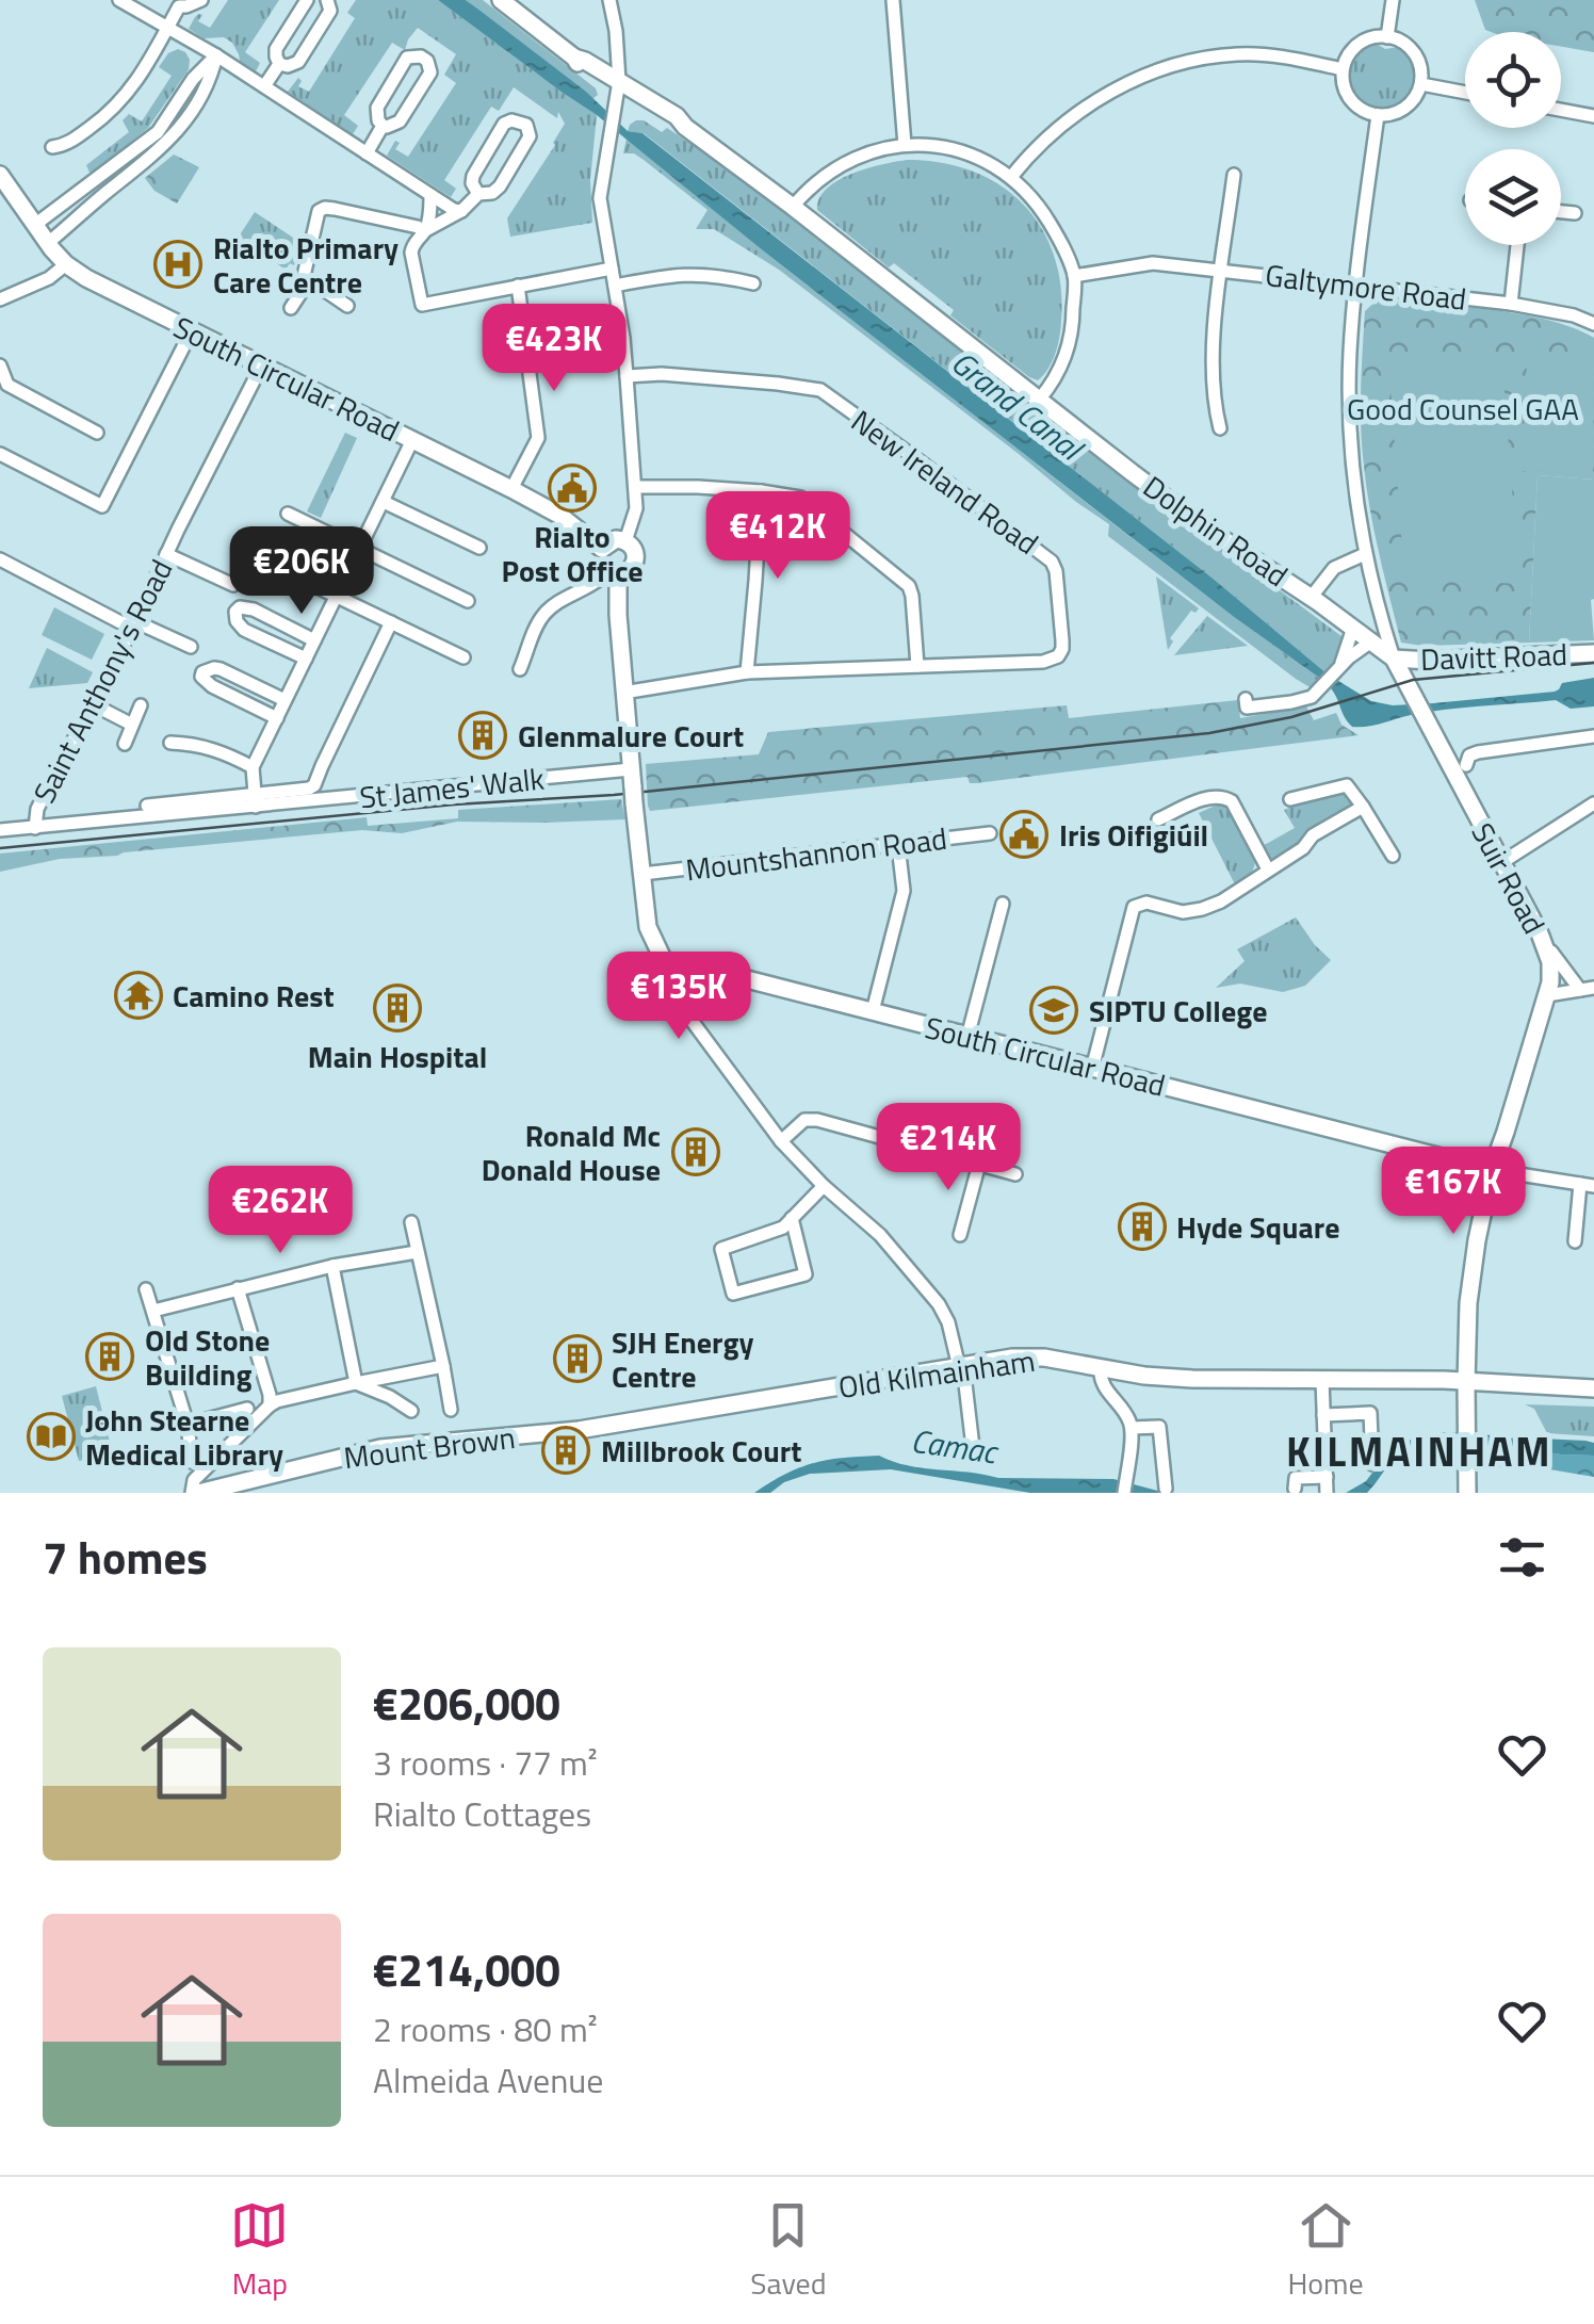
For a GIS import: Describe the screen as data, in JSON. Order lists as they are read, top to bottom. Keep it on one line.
{"streets":{"main road":["South Circular Road","Dolphin Road","Davitt Road","Suir Road","Old Kilmainham","Mount Brown"],"street":["Galtymore Road","New Ireland Road","Saint Anthony's Road","St James' Walk","Mountshannon Road"]},"crossings":[["South Circular Road","Saint Anthony's Road"],["South Circular Road","Suir Road"],["Dolphin Road","Davitt Road"],["Dolphin Road","Suir Road"],["Davitt Road","Suir Road"],["Old Kilmainham","Mount Brown"]],"districts":["KILMAINHAM"],"water":["Grand Canal","Camac"],"parks":["Good Counsel GAA"],"places":{"hospital":["Rialto Primary Care Centre"],"public building":["Rialto Post Office","Iris Oifigiúil"],"building":["Glenmalure Court","Main Hospital","Ronald Mc Donald House","Hyde Square","Old Stone Building","SJH Energy Centre","Millbrook Court"],"temple":["Camino Rest"],"school or university":["SIPTU College"],"library":["John Stearne Medical Library"]},"page":{"price":["€423K","€412K","€206K","€135K","€214K","€167K","€262K"],"heading":"7 homes","list":[{"name":"€206,000","note":"3 rooms · 77 m² · Rialto Cottages"},{"name":"€214,000","note":"2 rooms · 80 m² · Almeida Avenue"}],"tabs":["Map","Saved","Home"]}}
